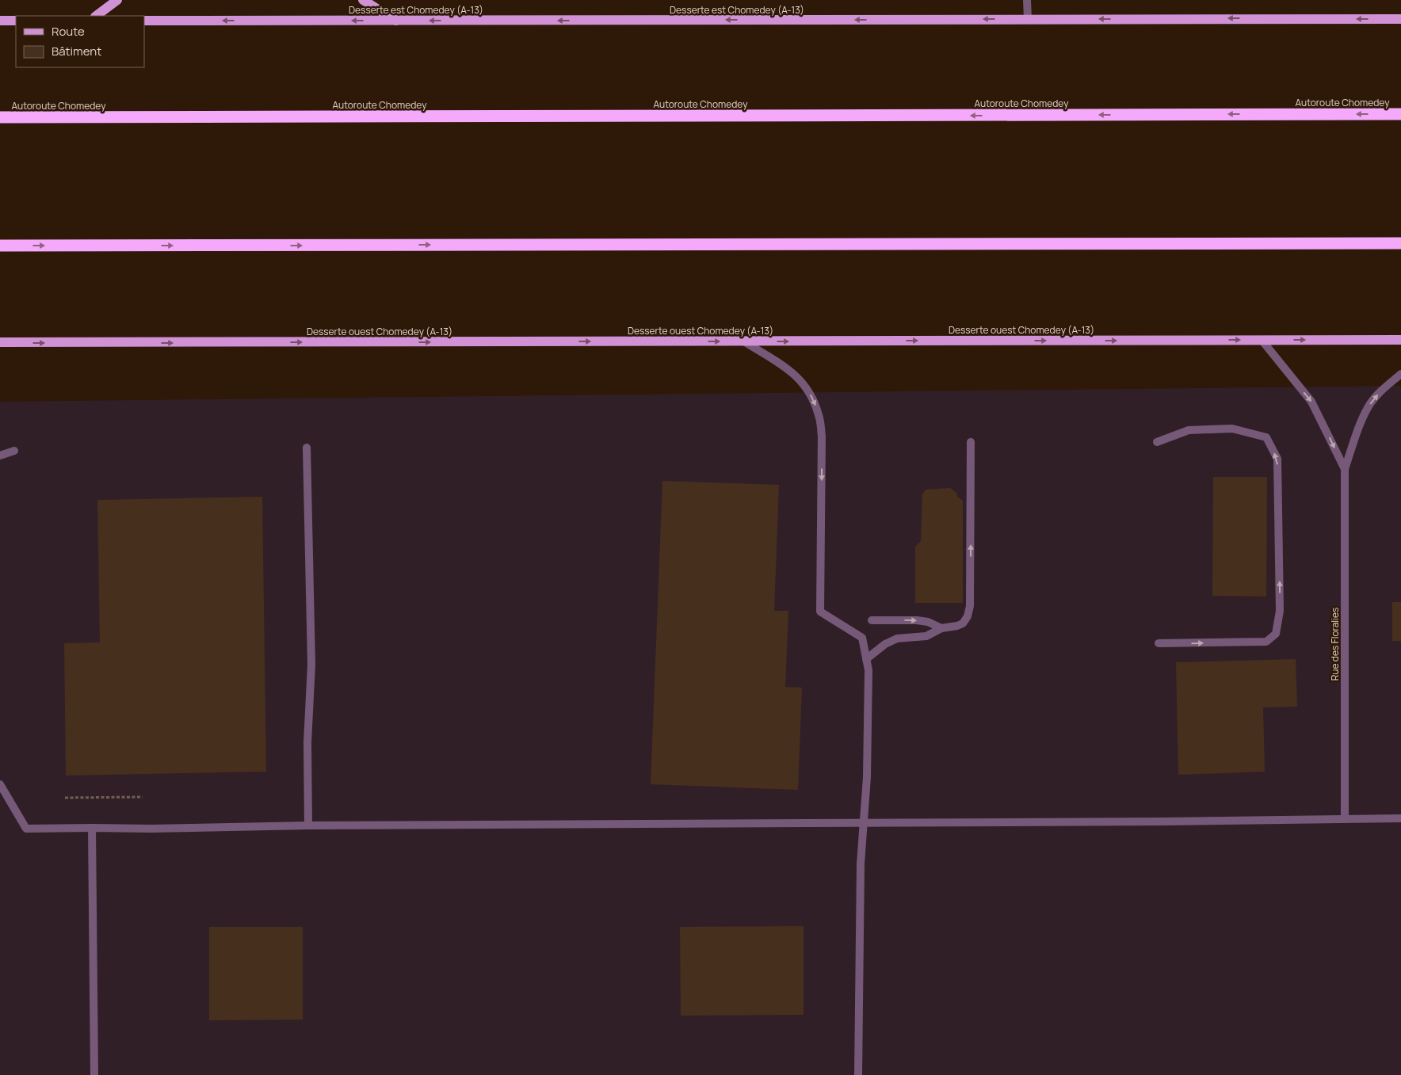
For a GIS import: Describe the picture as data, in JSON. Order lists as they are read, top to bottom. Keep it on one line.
{"streets":{"highway":["Autoroute Chomedey"],"main road":["Desserte est Chomedey (A-13)","Desserte ouest Chomedey (A-13)"],"street":["Rue des Floralies"]},"one_way":["Desserte est Chomedey (A-13)","Autoroute Chomedey","Desserte ouest Chomedey (A-13)"],"legend":["Route","Bâtiment"]}
